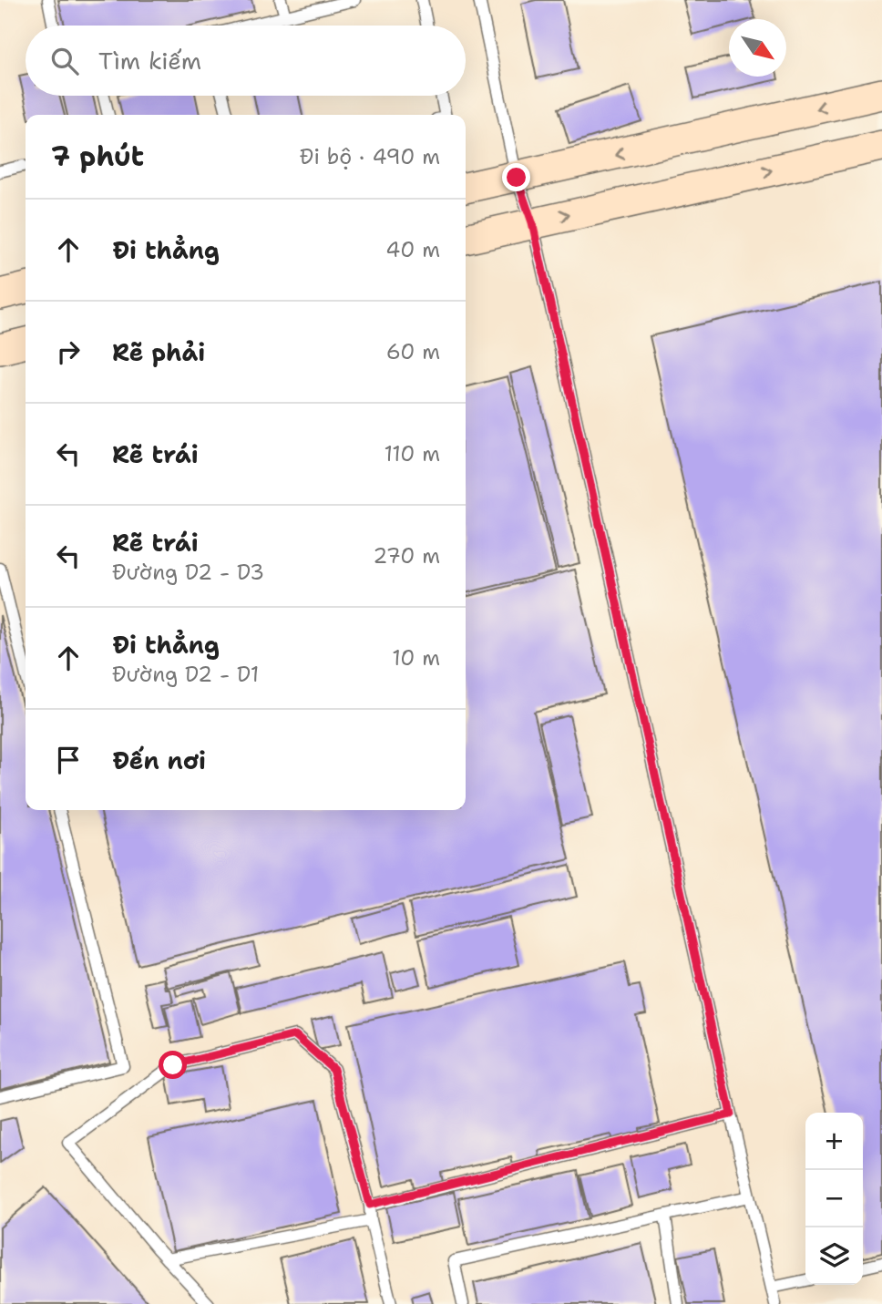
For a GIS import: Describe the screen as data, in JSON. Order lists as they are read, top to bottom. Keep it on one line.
{"north":"bottom right","page":{"search":"Tìm kiếm","heading":["7 phút","Đi bộ · 490 m"],"list":[["Đi thẳng","40 m"],["Rẽ phải","60 m"],["Rẽ trái","110 m"],["Rẽ trái","Đường D2 - D3","270 m"],["Đi thẳng","Đường D2 - D1","10 m"],"Đến nơi"],"map_buttons":["+","−"]}}
